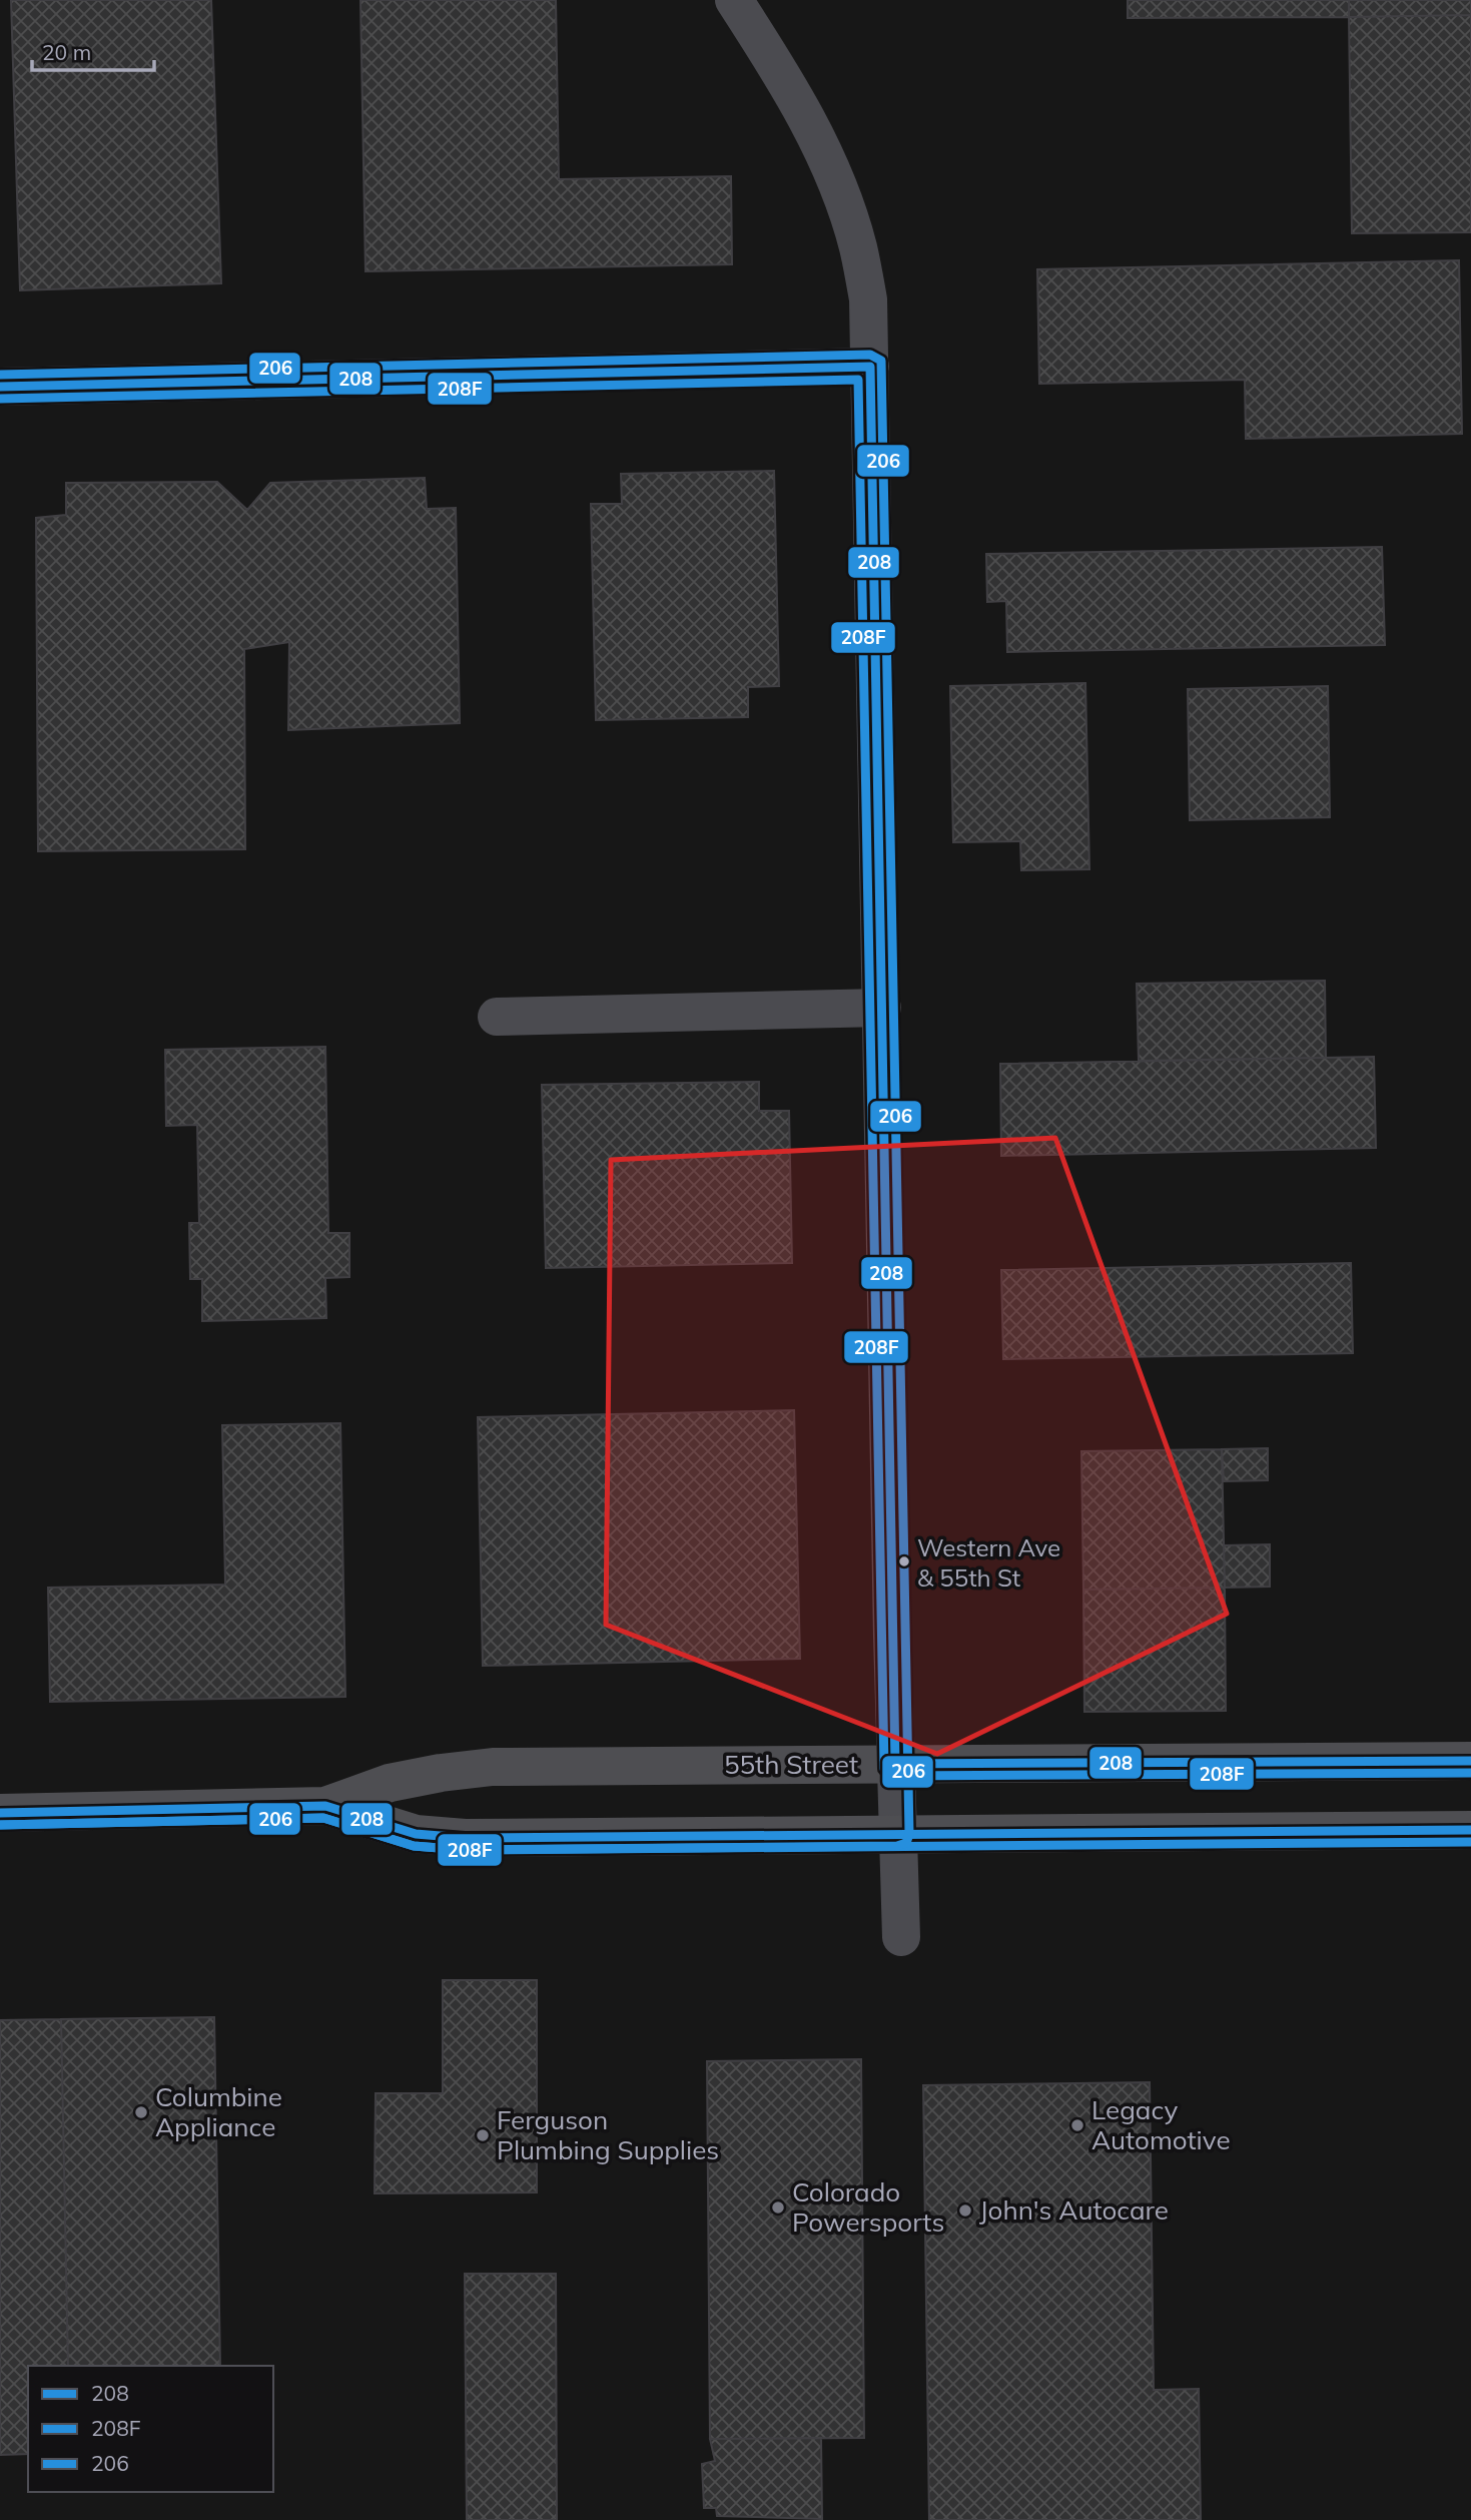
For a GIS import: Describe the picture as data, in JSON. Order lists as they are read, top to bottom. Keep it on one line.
{"streets":{"main road":["55th Street"]},"places":["Western Ave & 55th St","Columbine Appliance","Legacy Automotive","Ferguson Plumbing Supplies","Colorado Powersports","John's Autocare"],"lines":["transit line 206","transit line 208","transit line 208F"],"legend":["208","208F","206"],"scale_bar":"20 m"}
